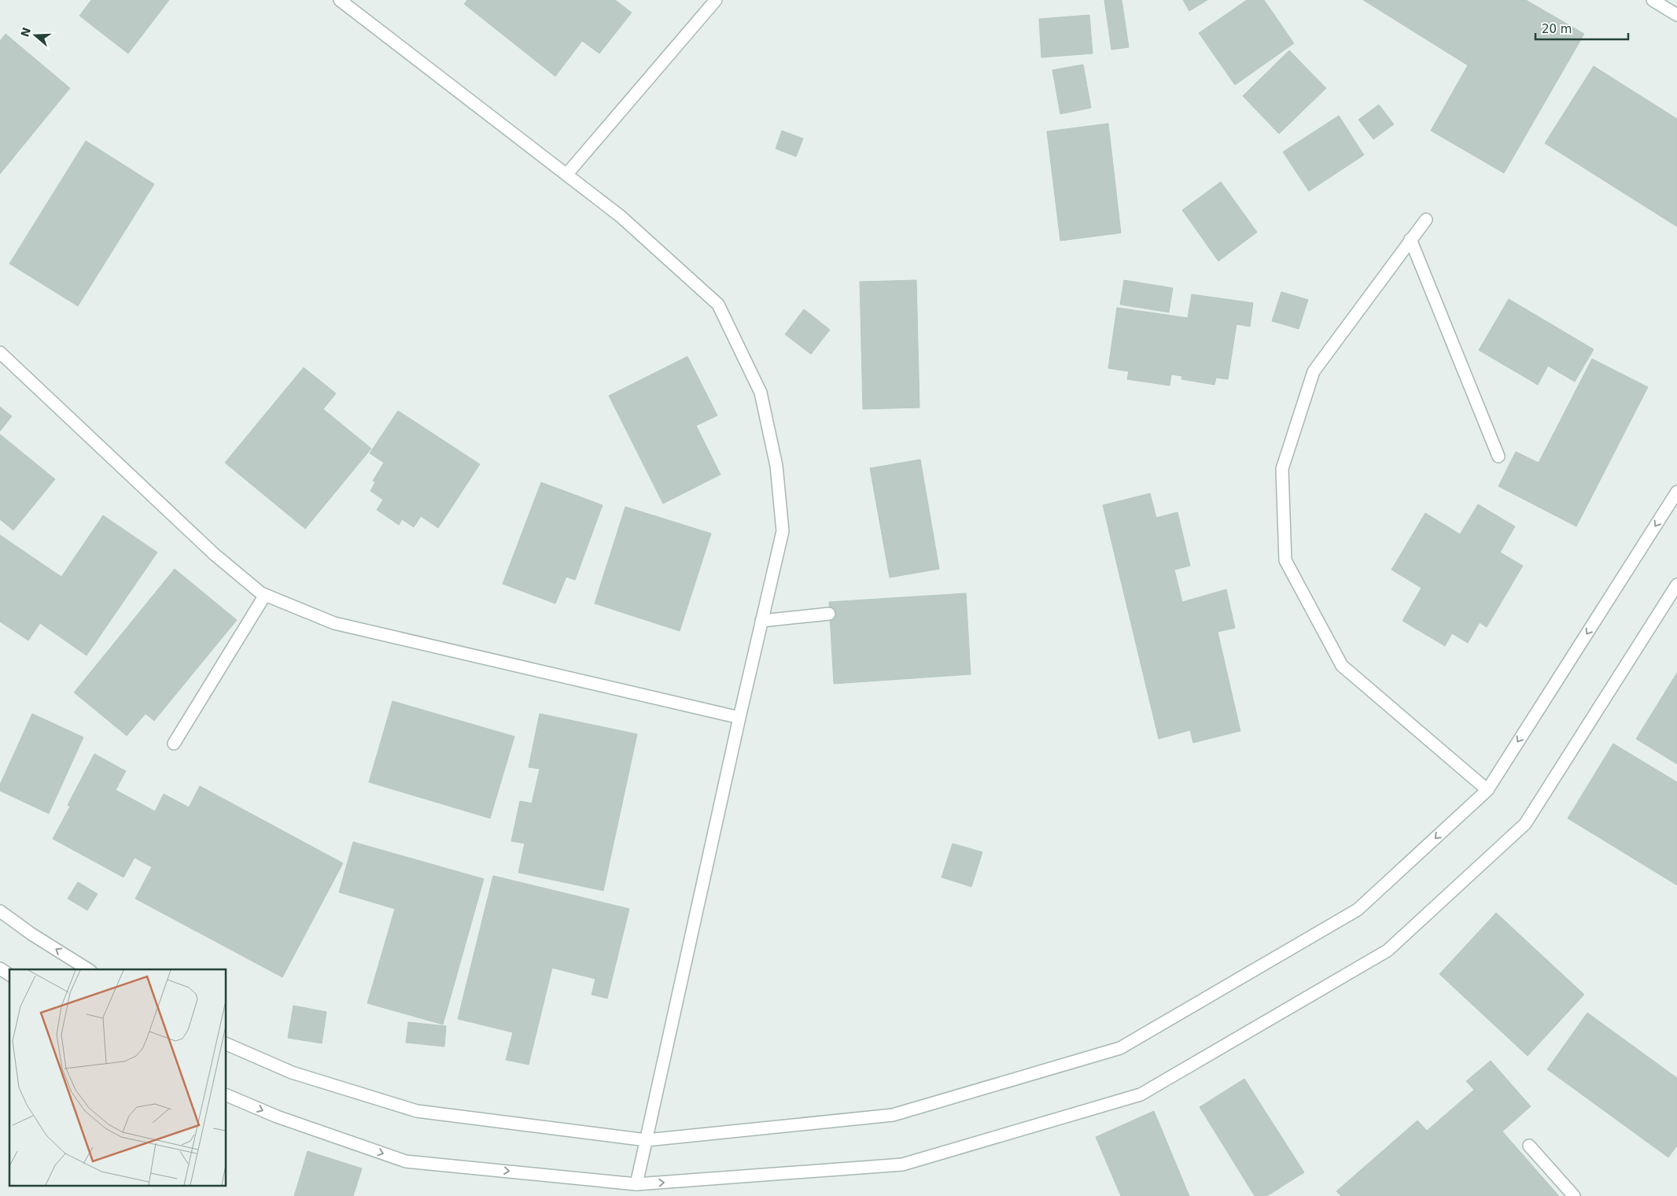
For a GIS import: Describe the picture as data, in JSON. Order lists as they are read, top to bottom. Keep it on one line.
{"scale_bar":"20 m","north":"left"}
